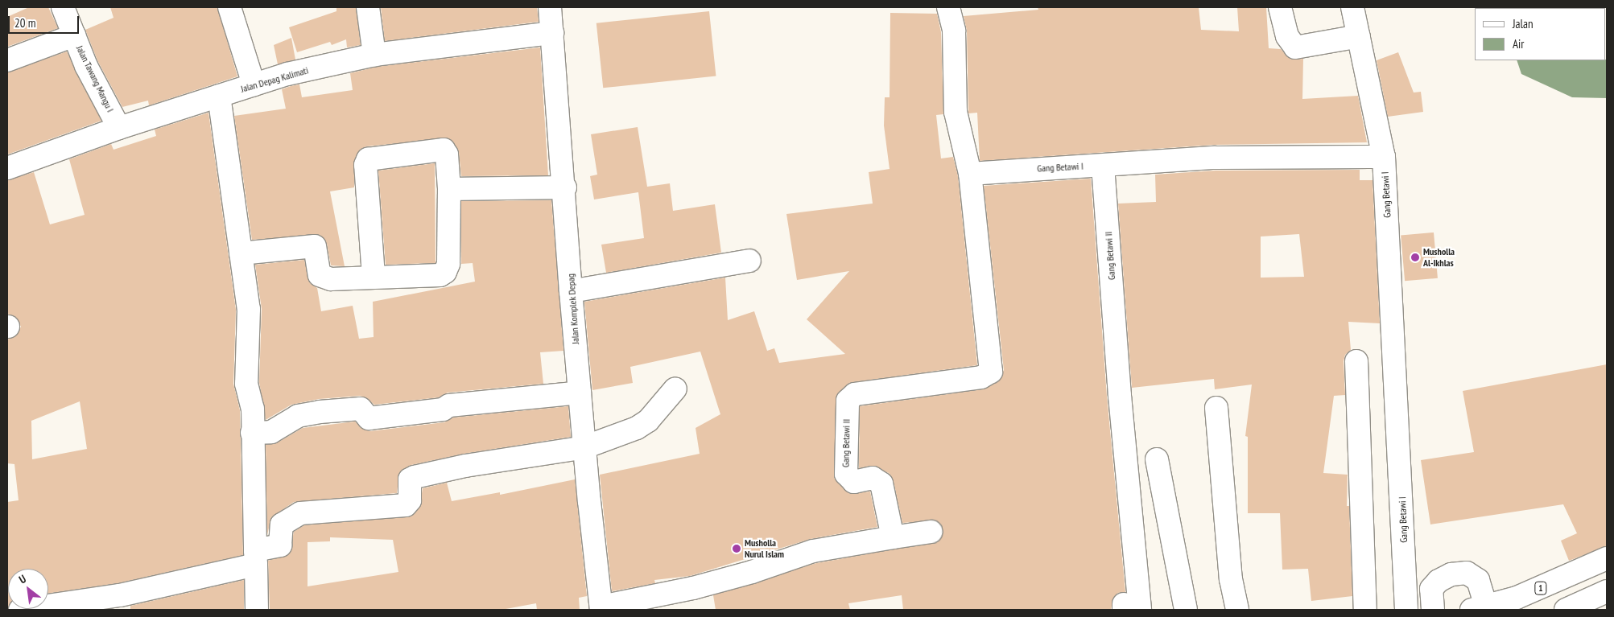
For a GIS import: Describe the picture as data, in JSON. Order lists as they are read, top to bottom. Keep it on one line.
{"streets":{"main road":["Jalan Tawang Mangu I","Jalan Depag Kalimati","Gang Betawi I","Gang Betawi II","Jalan Komplek Depag","1"]},"crossings":[["Jalan Tawang Mangu I","Jalan Depag Kalimati"],["Jalan Depag Kalimati","Jalan Komplek Depag"],["Gang Betawi I","Gang Betawi II"]],"places":["Musholla Al-Ikhlas","Musholla Nurul Islam"],"legend":["Jalan","Air"],"scale_bar":"20 m","north":"top left"}
